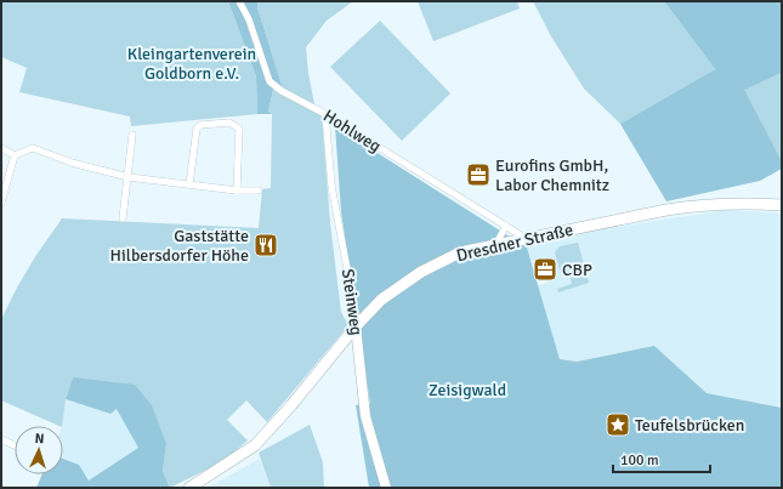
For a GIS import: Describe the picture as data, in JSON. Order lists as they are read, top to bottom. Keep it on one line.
{"streets":{"main road":["Dresdner Straße"],"street":["Hohlweg","Steinweg"]},"crossings":[["Hohlweg","Dresdner Straße"],["Hohlweg","Steinweg"],["Dresdner Straße","Steinweg"]],"parks":["Kleingartenverein Goldborn e.V.","Zeisigwald"],"places":{"office":["Eurofins GmbH, Labor Chemnitz","CBP"],"restaurant":["Gaststätte Hilbersdorfer Höhe"],"place":["Teufelsbrücken"]},"scale_bar":"100 m","north":"top"}
